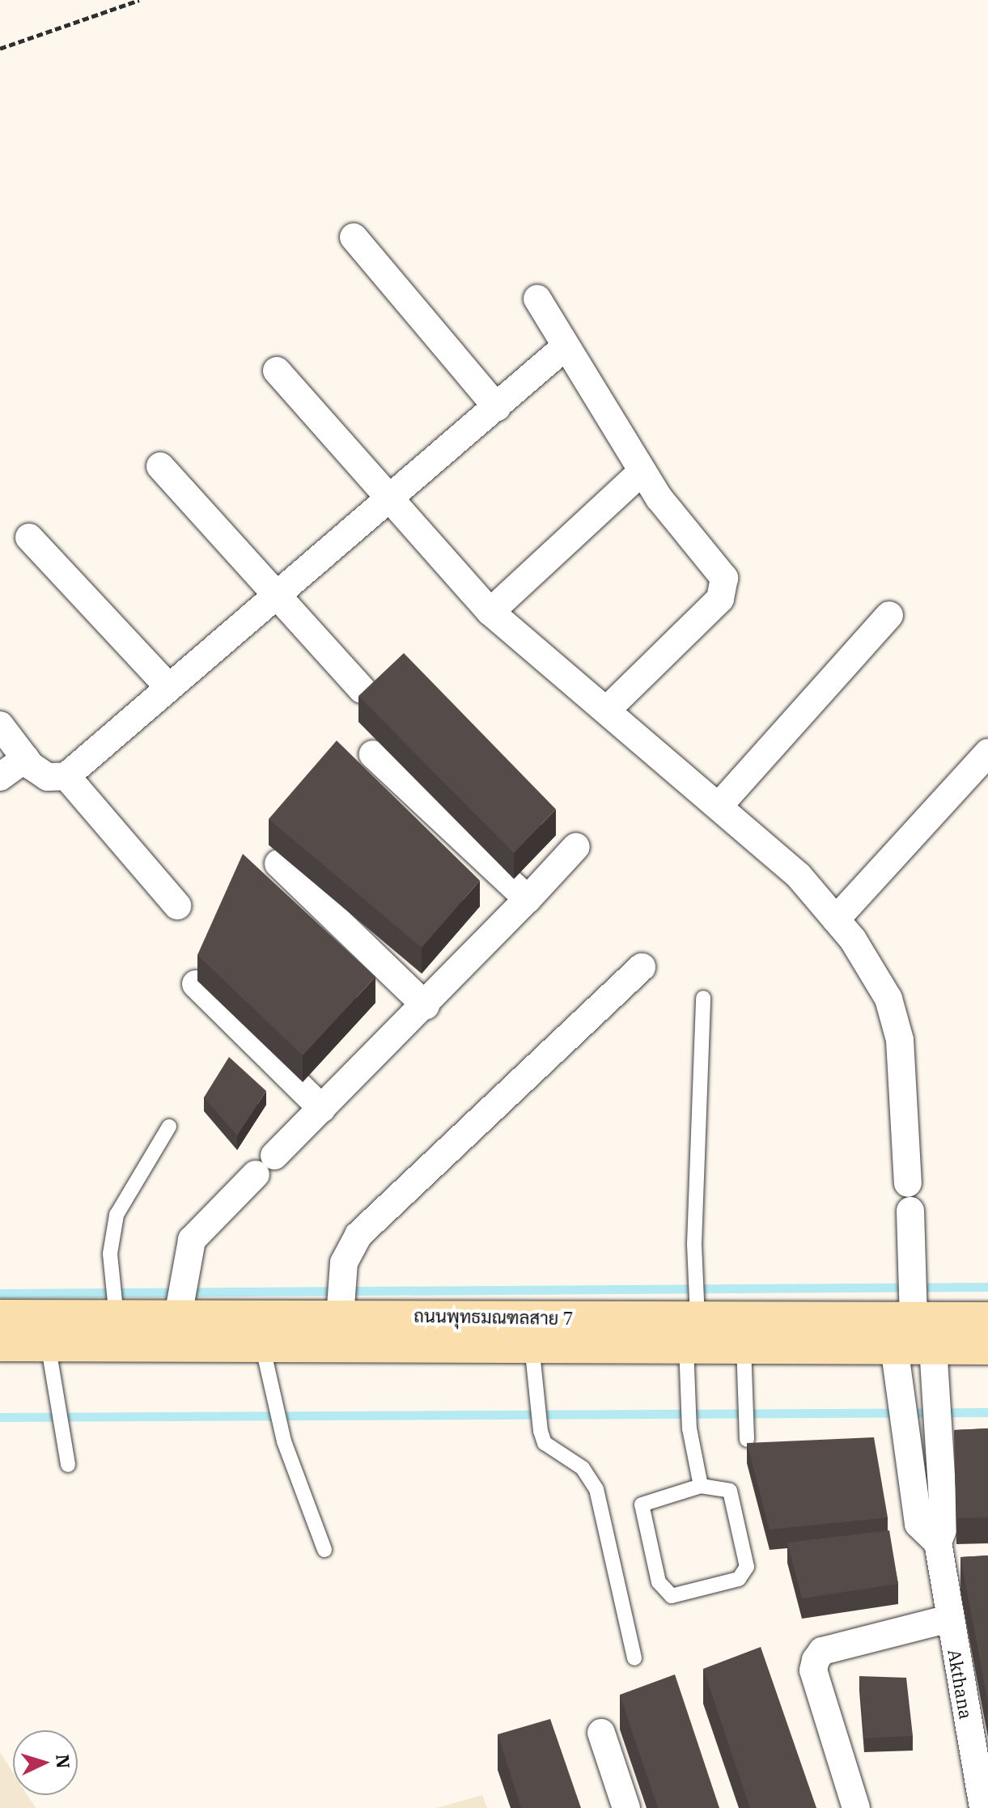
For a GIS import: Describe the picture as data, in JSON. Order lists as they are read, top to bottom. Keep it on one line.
{"streets":{"main road":["ถนนพุทธมณฑลสาย 7"],"street":["Akthana"]},"crossings":[["ถนนพุทธมณฑลสาย 7","Akthana"]],"north":"right"}
